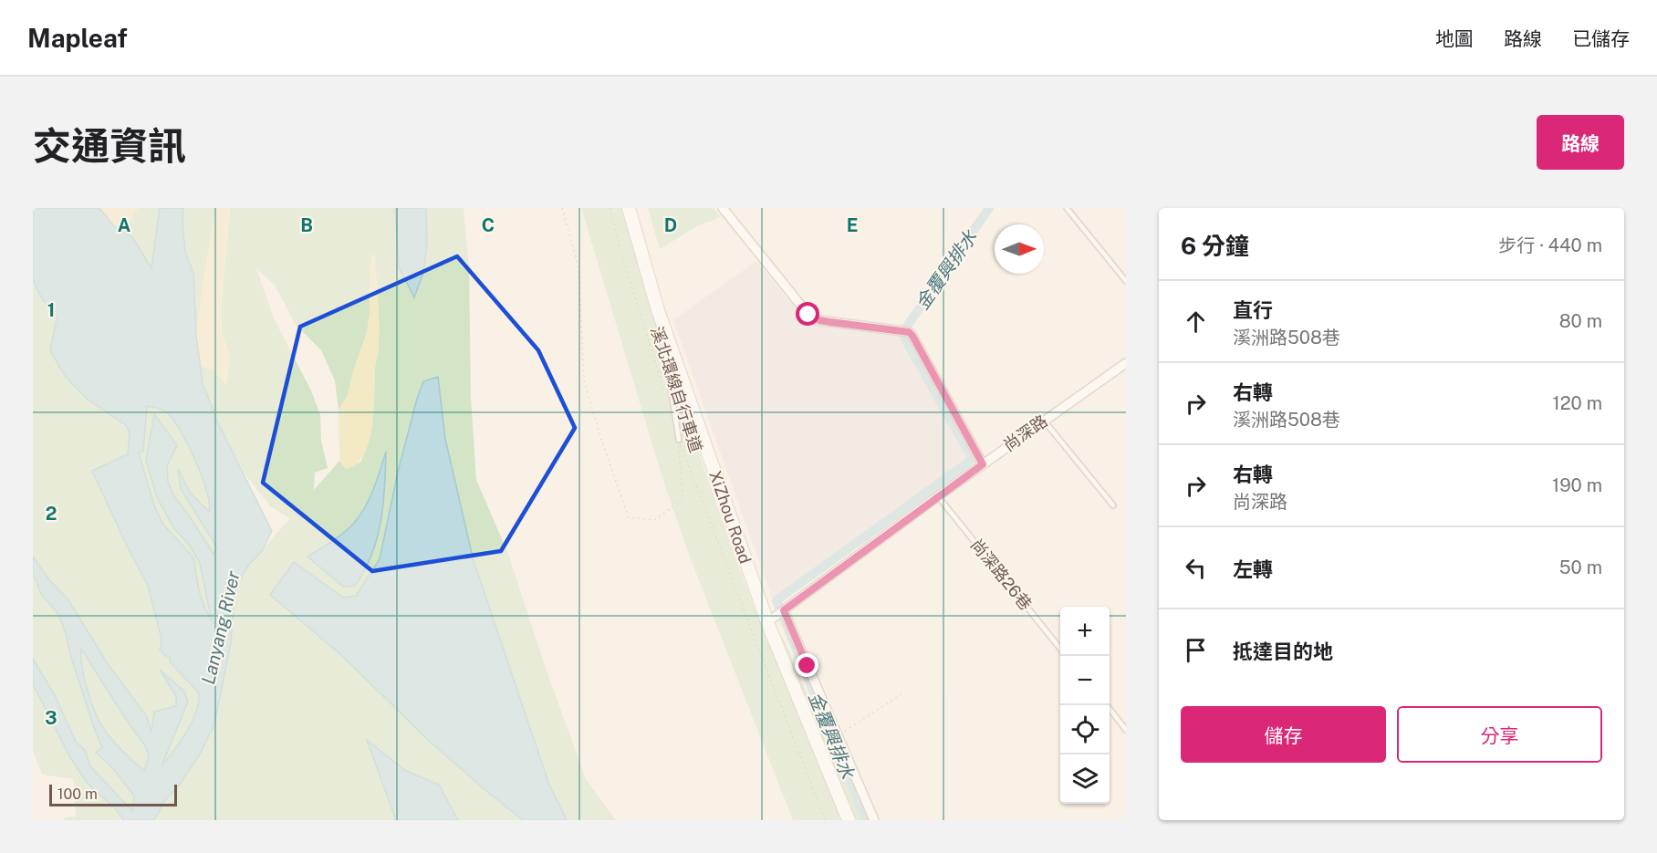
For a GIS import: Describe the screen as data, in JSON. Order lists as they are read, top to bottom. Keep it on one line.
{"streets":{"street":["尚深路","XiZhou Road"],"lane":["尚深路26巷"],"path":["溪北環線自行車道"]},"crossings":[["尚深路","XiZhou Road"],["尚深路","尚深路26巷"]],"water":["金覆興排水","Lanyang River"],"scale_bar":"100 m","north":"right","page":{"header":"Mapleaf","nav":["地圖","路線","已儲存"],"title":"交通資訊","buttons":["路線",["儲存","分享"]],"heading":["6 分鐘","步行 · 440 m"],"list":[["直行","溪洲路508巷","80 m"],["右轉","溪洲路508巷","120 m"],["右轉","尚深路","190 m"],["左轉","50 m"],"抵達目的地"],"map_buttons":["+","−"],"scale":"100 m"},"grid":{"columns":["A","B","C","D","E"],"rows":["1","2","3"]}}
